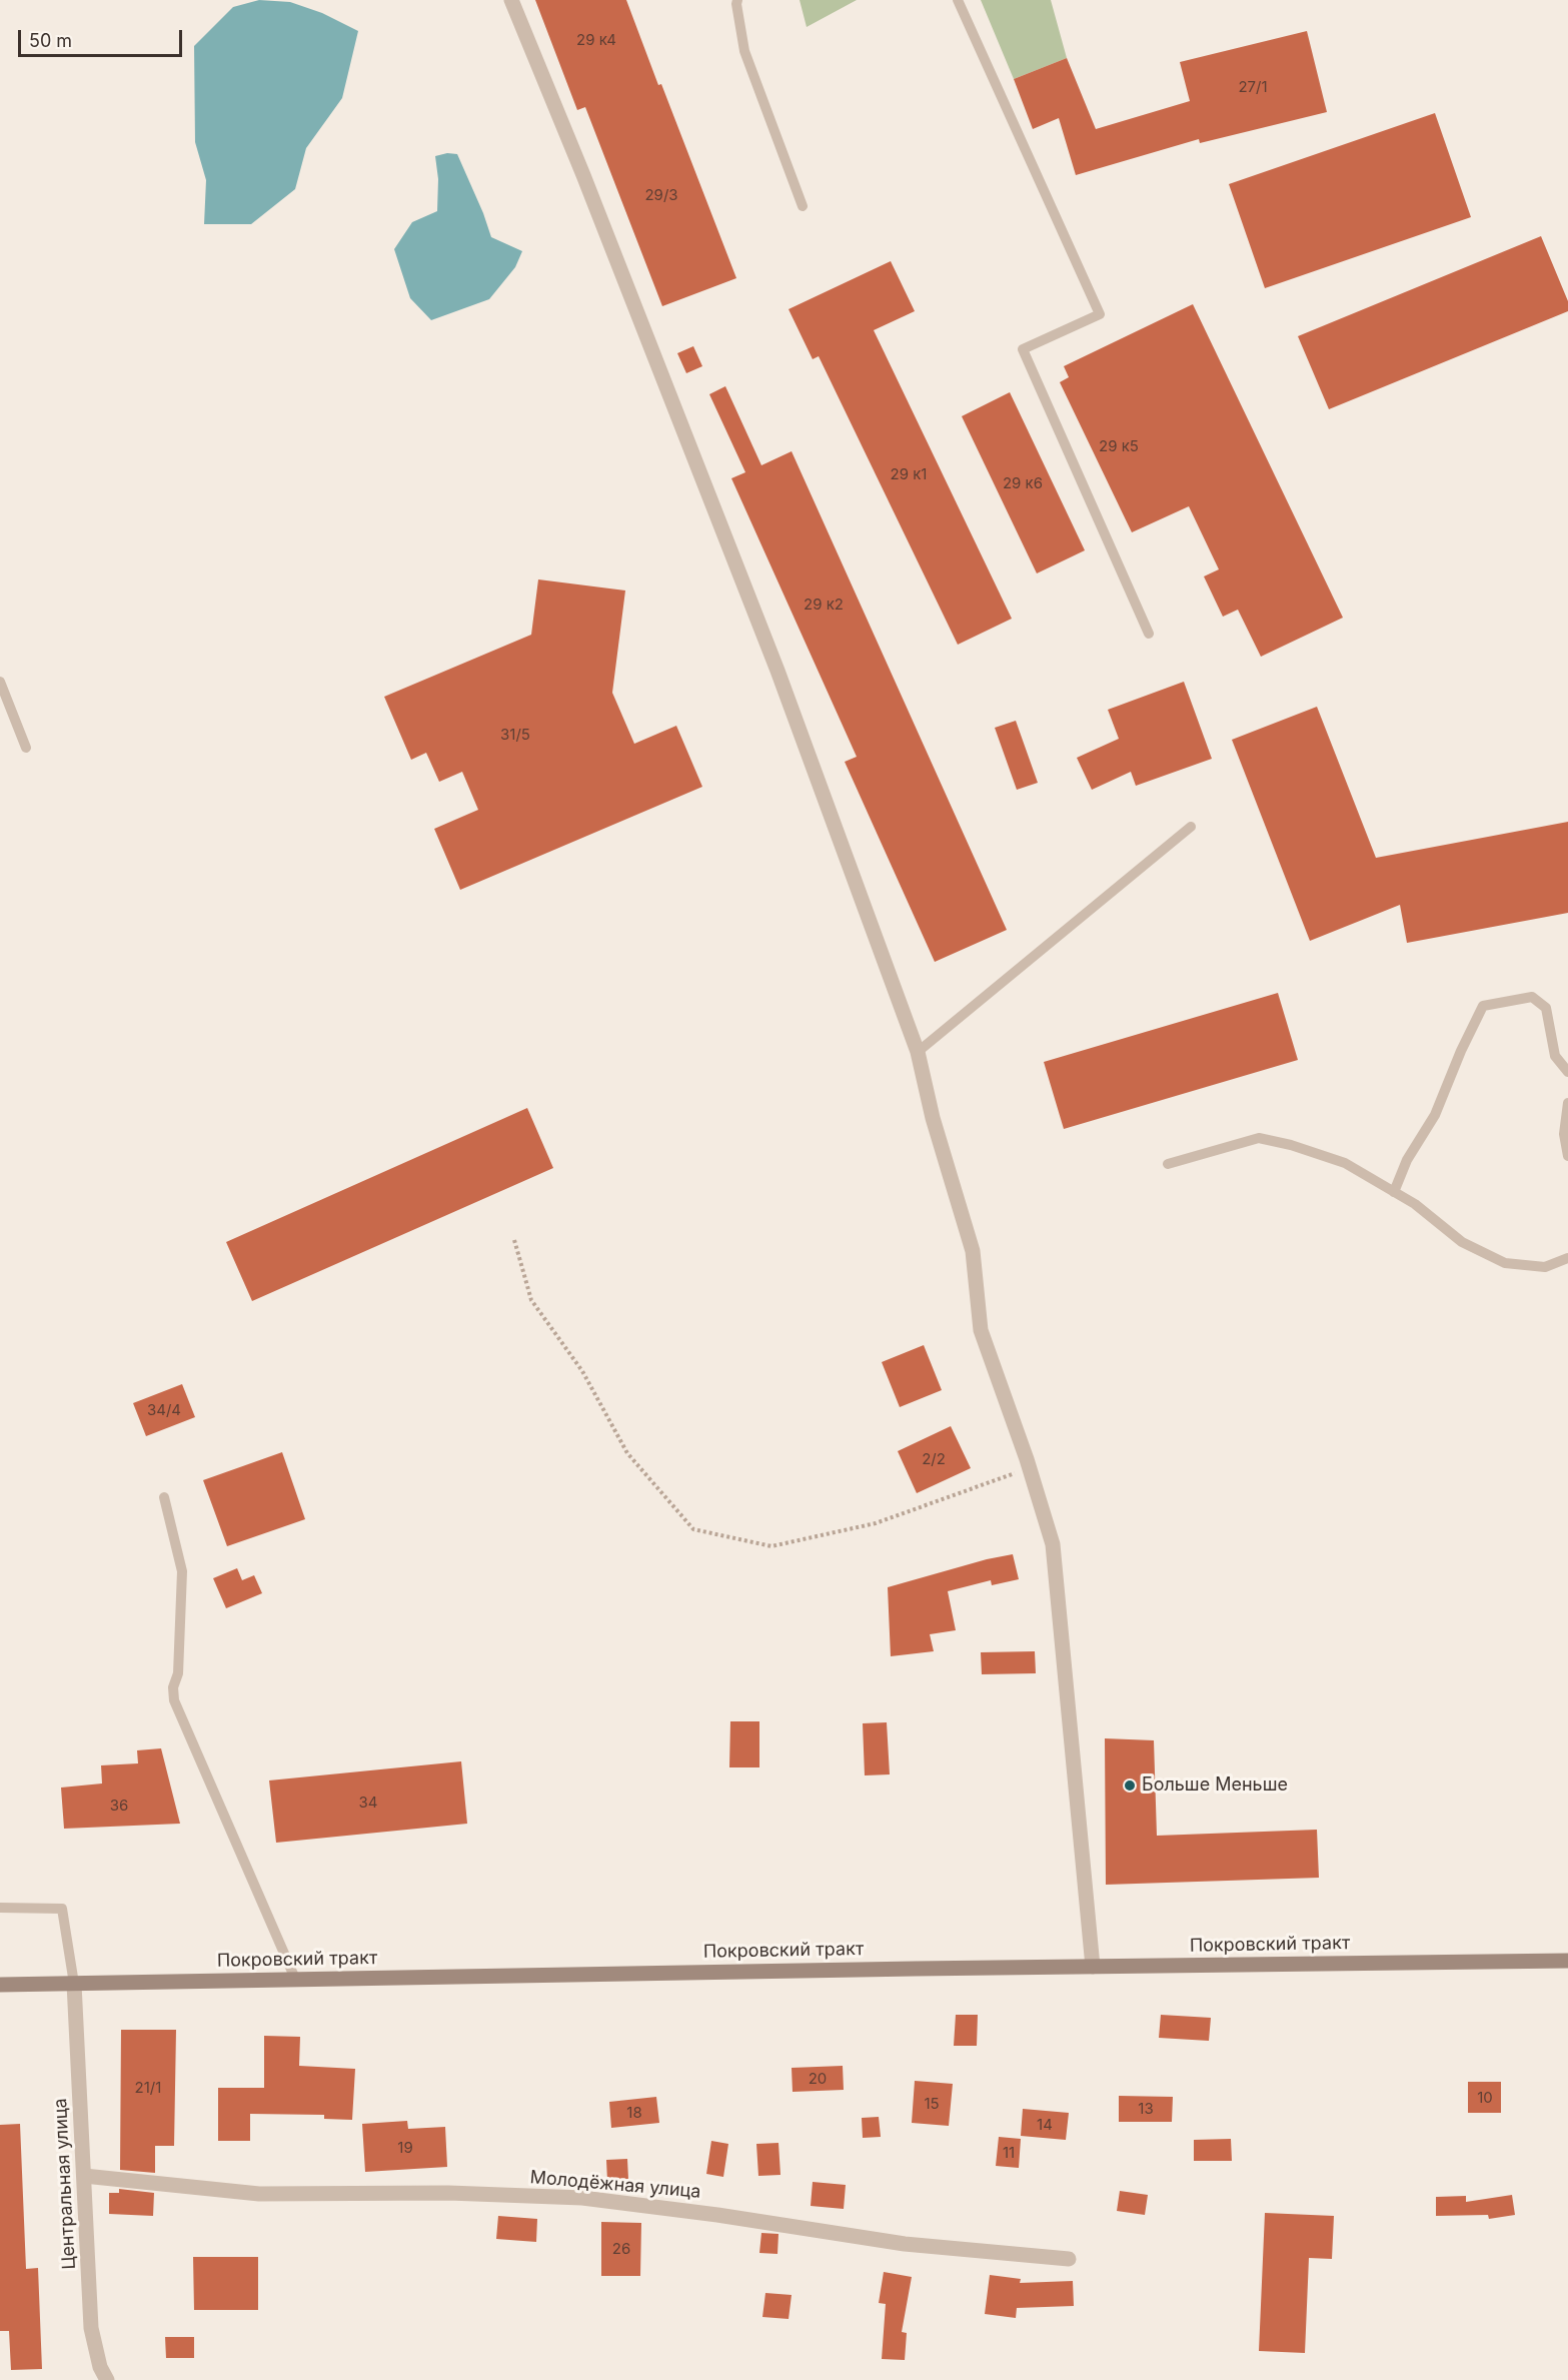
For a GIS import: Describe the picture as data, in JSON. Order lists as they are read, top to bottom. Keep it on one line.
{"streets":{"main road":["Покровский тракт"],"street":["Центральная улица","Молодёжная улица"]},"crossings":[["Покровский тракт","Центральная улица"],["Центральная улица","Молодёжная улица"]],"places":["Больше Меньше"],"house_numbers":["29 к4","27/1","29/3","29 к5","29 к1","29 к6","29 к2","31/5","34/4","2/2","34","36","20","21/1","10","15","13","18","14","19","11","26"],"scale_bar":"50 m"}
